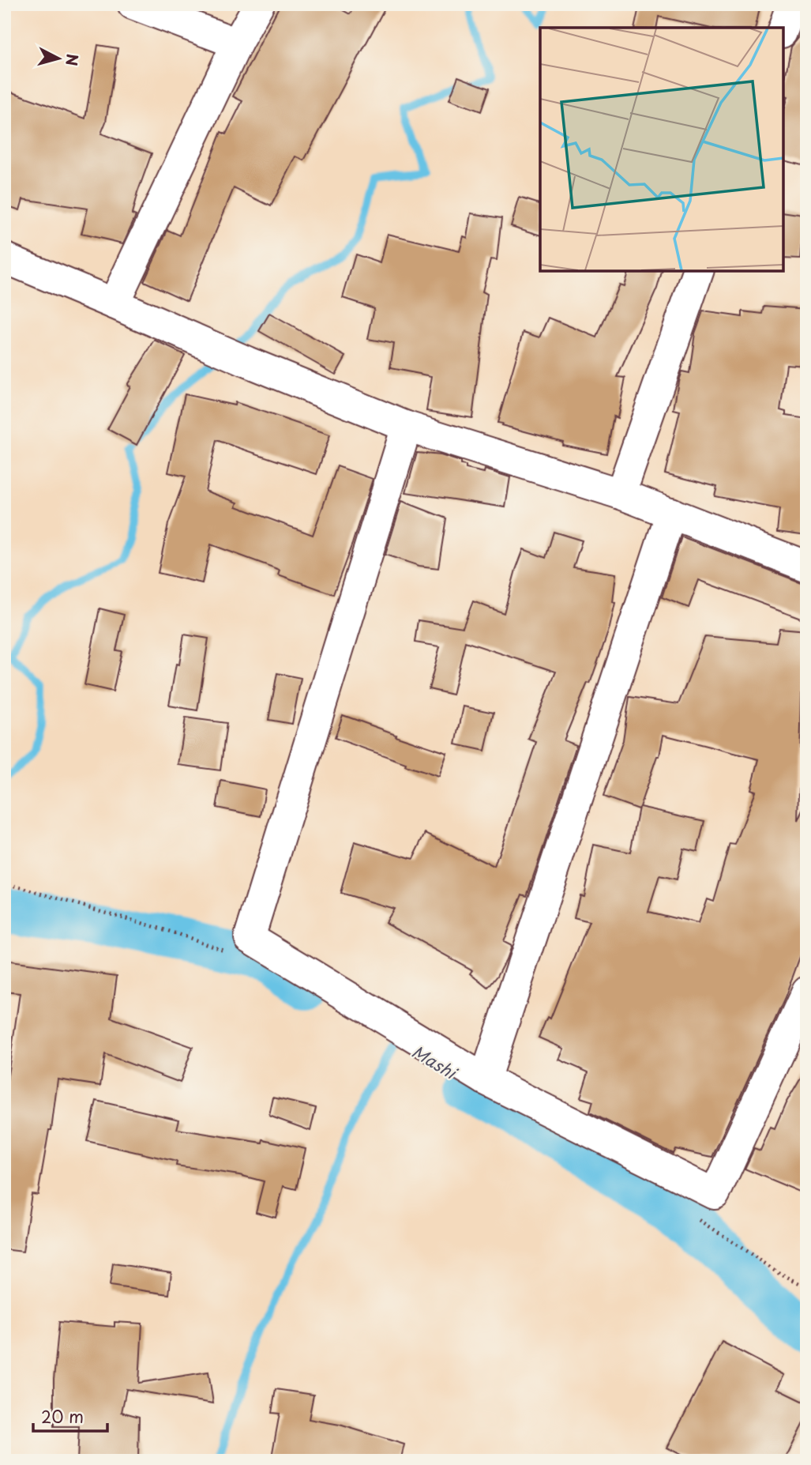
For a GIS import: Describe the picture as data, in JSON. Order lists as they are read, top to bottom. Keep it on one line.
{"water":["Mashi"],"scale_bar":"20 m","north":"right"}
